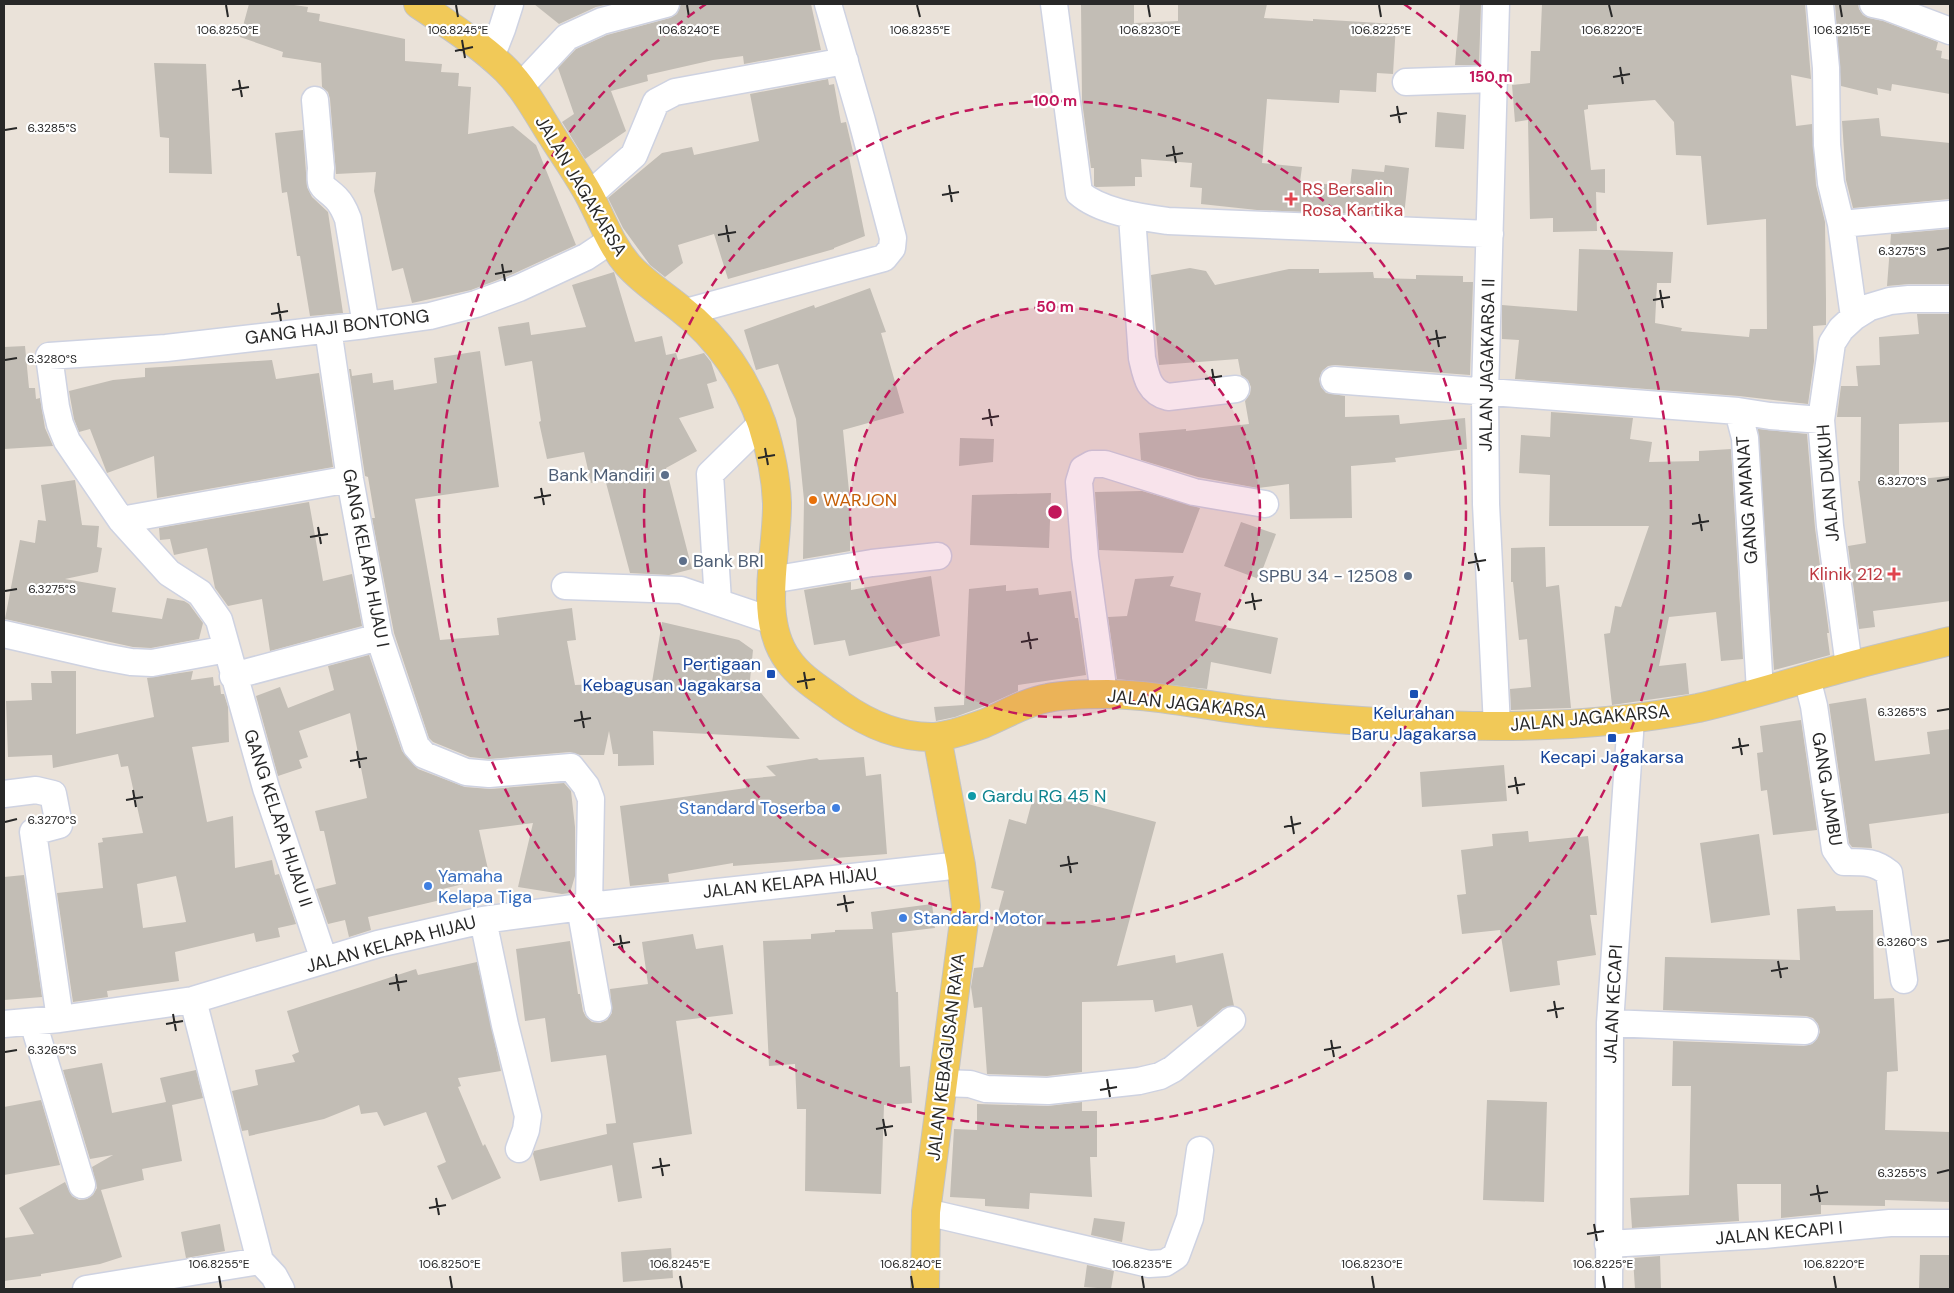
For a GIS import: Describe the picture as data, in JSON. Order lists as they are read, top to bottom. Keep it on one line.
{"streets":{"main road":["JALAN JAGAKARSA","JALAN KEBAGUSAN RAYA"],"street":["GANG HAJI BONTONG","JALAN JAGAKARSA II","JALAN DUKUH","GANG AMANAT","GANG KELAPA HIJAU I","GANG JAMBU","GANG KELAPA HIJAU II","JALAN KELAPA HIJAU","JALAN KECAPI","JALAN KECAPI I"]},"crossings":[["JALAN JAGAKARSA","GANG HAJI BONTONG"],["JALAN JAGAKARSA","JALAN JAGAKARSA II"],["JALAN JAGAKARSA","JALAN DUKUH"],["JALAN JAGAKARSA","GANG AMANAT"],["JALAN JAGAKARSA","GANG JAMBU"],["JALAN JAGAKARSA","JALAN KECAPI"],["JALAN JAGAKARSA","JALAN KEBAGUSAN RAYA"],["GANG HAJI BONTONG","GANG KELAPA HIJAU I"],["GANG HAJI BONTONG","GANG KELAPA HIJAU II"],["JALAN JAGAKARSA II","GANG AMANAT"],["GANG KELAPA HIJAU I","JALAN KELAPA HIJAU"],["GANG KELAPA HIJAU II","JALAN KELAPA HIJAU"],["JALAN KELAPA HIJAU","JALAN KEBAGUSAN RAYA"],["JALAN KECAPI","JALAN KECAPI I"]],"places":{"health":["RS Bersalin Rosa Kartika","Klinik 212"],"other":["Bank Mandiri","WARJON","Bank BRI","SPBU 34 - 12508","Gardu RG 45 N","Standard Toserba","Yamaha Kelapa Tiga","Standard Motor"],"transit":["Pertigaan Kebagusan Jagakarsa","Kelurahan Baru Jagakarsa","Kecapi Jagakarsa"]},"coordinates":["106.8250°E","106.8245°E","106.8240°E","106.8235°E","106.8230°E","106.8225°E","106.8220°E","106.8215°E","6.3285°S","6.3275°S","6.3280°S","6.3270°S","6.3265°S","6.3260°S","6.3255°S","106.8255°E"],"rings":["150 m","100 m","50 m"]}
